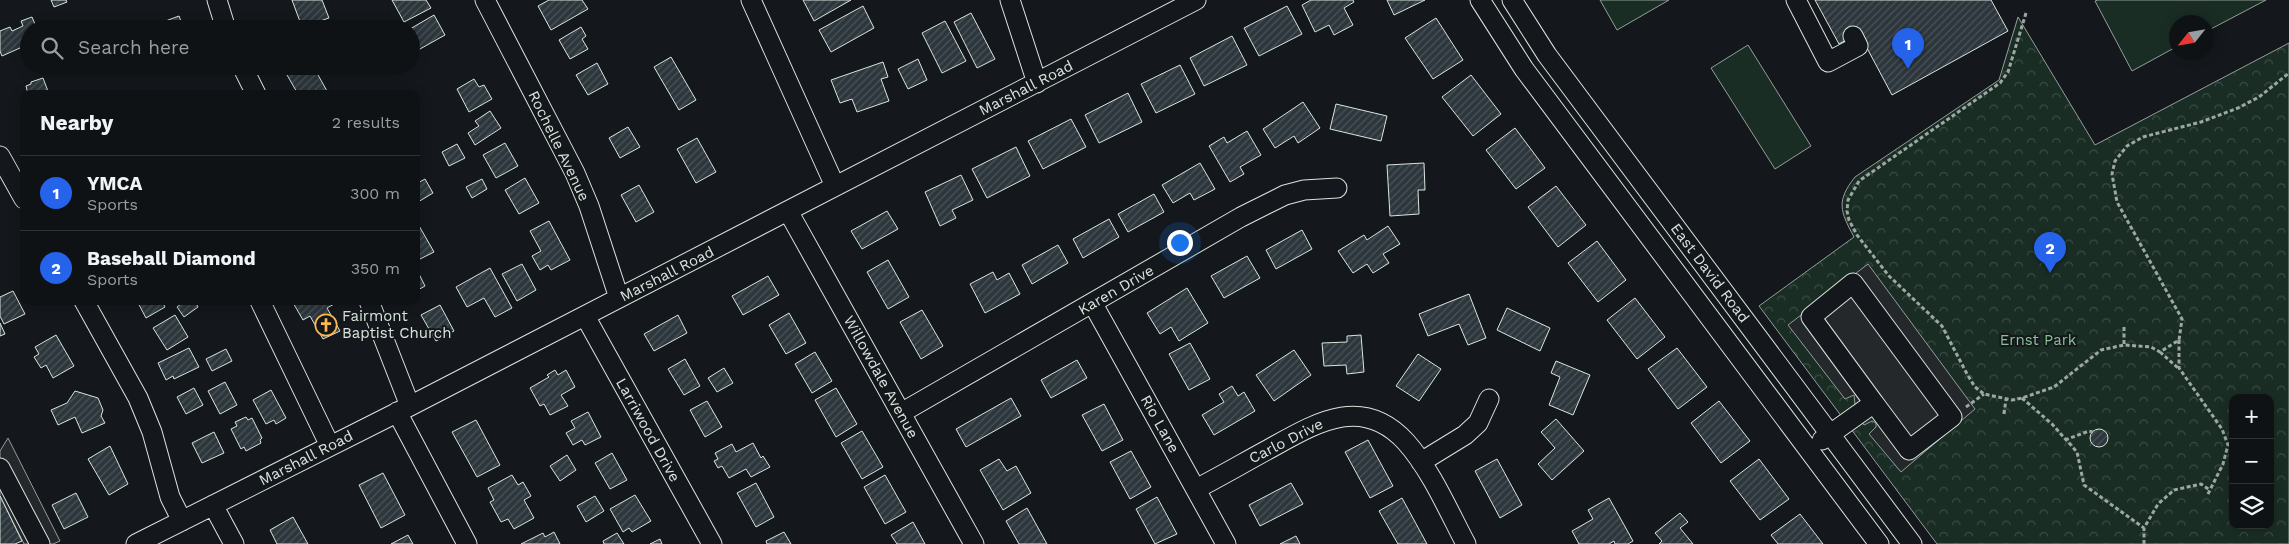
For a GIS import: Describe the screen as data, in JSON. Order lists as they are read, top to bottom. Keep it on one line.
{"streets":{"street":["Marshall Road","Rochelle Avenue","East David Road","Karen Drive","Willowdale Avenue","Rio Lane","Larriwood Drive","Carlo Drive"]},"crossings":[["Marshall Road","Rochelle Avenue"],["Marshall Road","Willowdale Avenue"],["Marshall Road","Larriwood Drive"],["Karen Drive","Willowdale Avenue"],["Karen Drive","Rio Lane"],["Rio Lane","Carlo Drive"]],"parks":["Ernst Park"],"places":{"church":["Fairmont Baptist Church"]},"north":"bottom left","page":{"search":"Search here","pins":["1","2"],"heading":["Nearby","2 results"],"list":[{"mark":"1","name":"YMCA","note":"Sports","value":"300 m"},{"mark":"2","name":"Baseball Diamond","note":"Sports","value":"350 m"}],"map_buttons":["+","−"]}}
